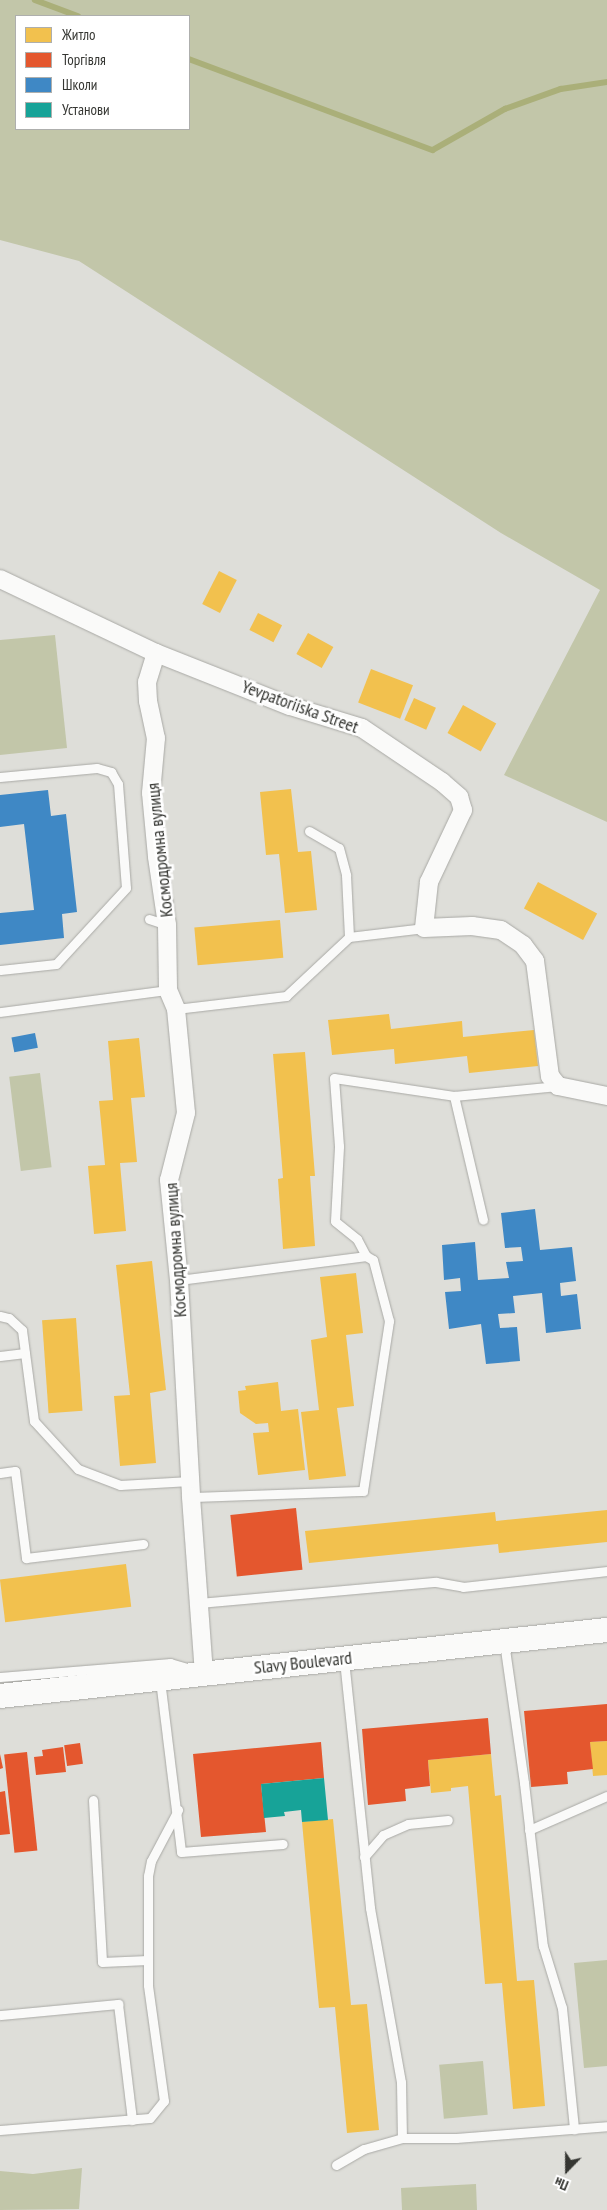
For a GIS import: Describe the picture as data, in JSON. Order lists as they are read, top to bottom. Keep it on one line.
{"streets":{"street":["Yevpatoriiska Street","Космодромна вулиця","Slavy Boulevard"]},"crossings":[["Yevpatoriiska Street","Космодромна вулиця"],["Космодромна вулиця","Slavy Boulevard"]],"legend":["Житло","Торгівля","Школи","Установи"],"north":"bottom"}
